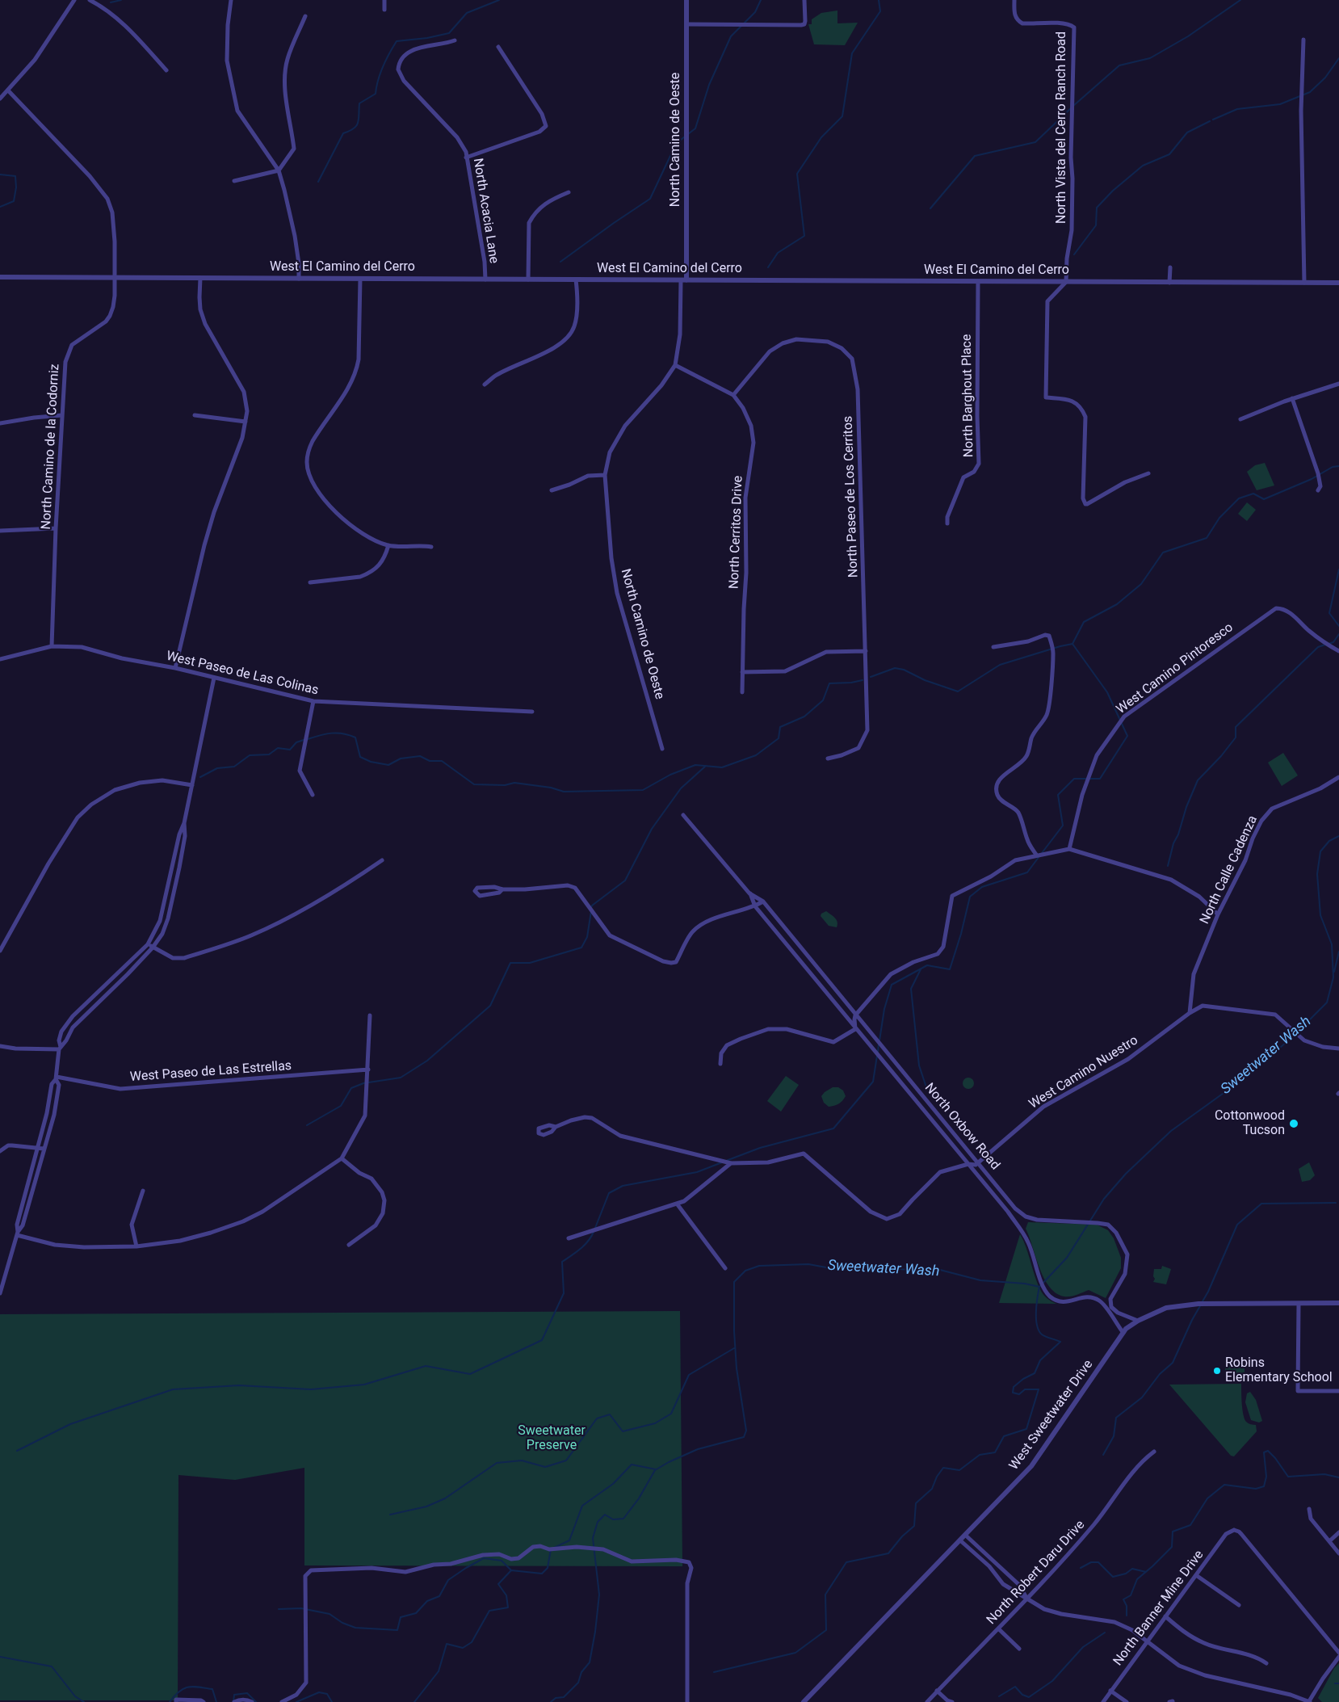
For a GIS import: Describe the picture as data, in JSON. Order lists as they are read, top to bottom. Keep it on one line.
{"streets":{"street":["North Vista del Cerro Ranch Road","North Camino de Oeste","North Acacia Lane","West El Camino del Cerro","North Barghout Place","North Camino de la Codorniz","North Paseo de Los Cerritos","North Cerritos Drive","West Camino Pintoresco","West Paseo de Las Colinas","North Calle Cadenza","West Paseo de Las Estrellas","West Camino Nuestro","North Oxbow Road","West Sweetwater Drive","North Robert Daru Drive","North Banner Mine Drive"]},"crossings":[["North Vista del Cerro Ranch Road","West El Camino del Cerro"],["North Camino de Oeste","West El Camino del Cerro"],["North Camino de Oeste","North Cerritos Drive"],["North Acacia Lane","West El Camino del Cerro"],["West El Camino del Cerro","North Barghout Place"],["West El Camino del Cerro","North Camino de la Codorniz"],["North Camino de la Codorniz","West Paseo de Las Colinas"],["North Paseo de Los Cerritos","North Cerritos Drive"],["North Calle Cadenza","West Camino Nuestro"],["West Camino Nuestro","North Oxbow Road"],["North Oxbow Road","West Sweetwater Drive"]],"water":["Sweetwater Wash"],"parks":["Sweetwater Preserve"],"places":["Cottonwood Tucson","Robins Elementary School"]}
